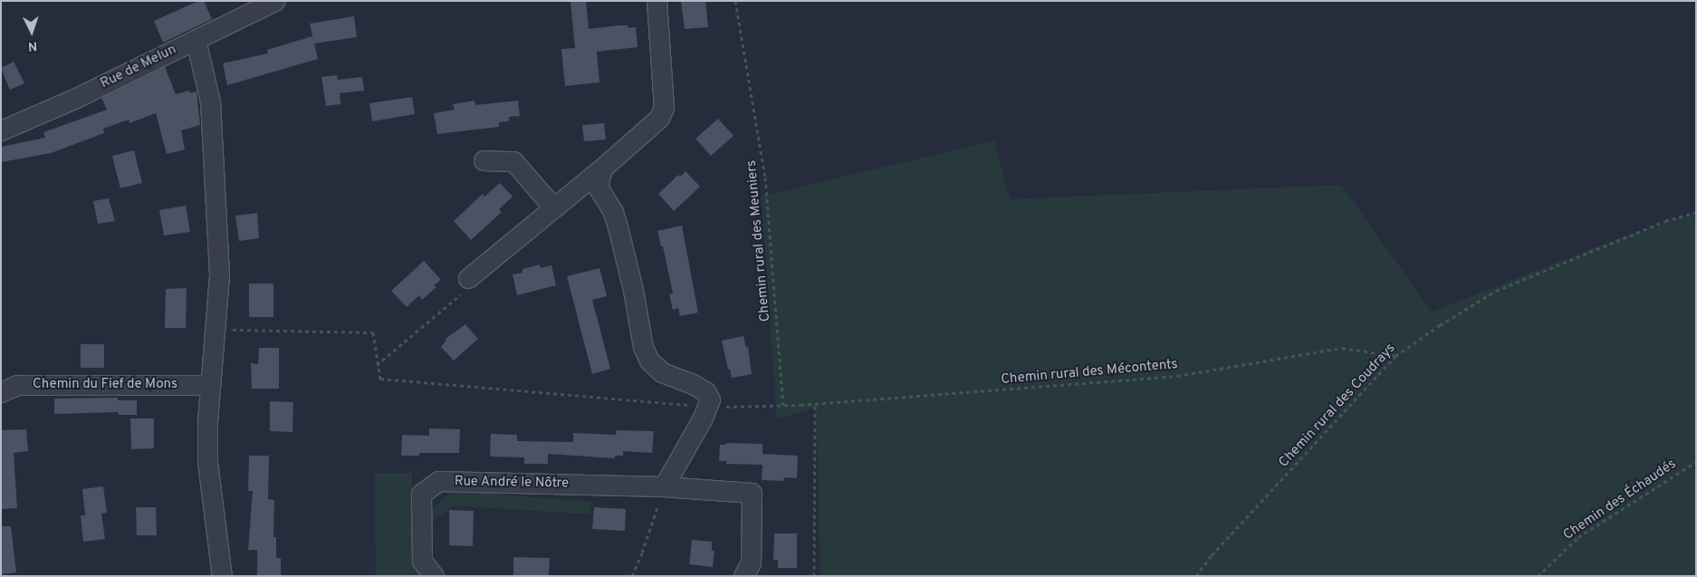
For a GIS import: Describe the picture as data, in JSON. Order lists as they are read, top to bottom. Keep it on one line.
{"streets":{"street":["Rue de Melun","Chemin du Fief de Mons","Rue André le Nôtre"],"path":["Chemin rural des Meuniers","Chemin rural des Mécontents","Chemin rural des Coudrays","Chemin des Échaudés"]},"crossings":[["Chemin rural des Meuniers","Chemin rural des Mécontents"],["Chemin rural des Mécontents","Chemin rural des Coudrays"]],"north":"bottom"}
